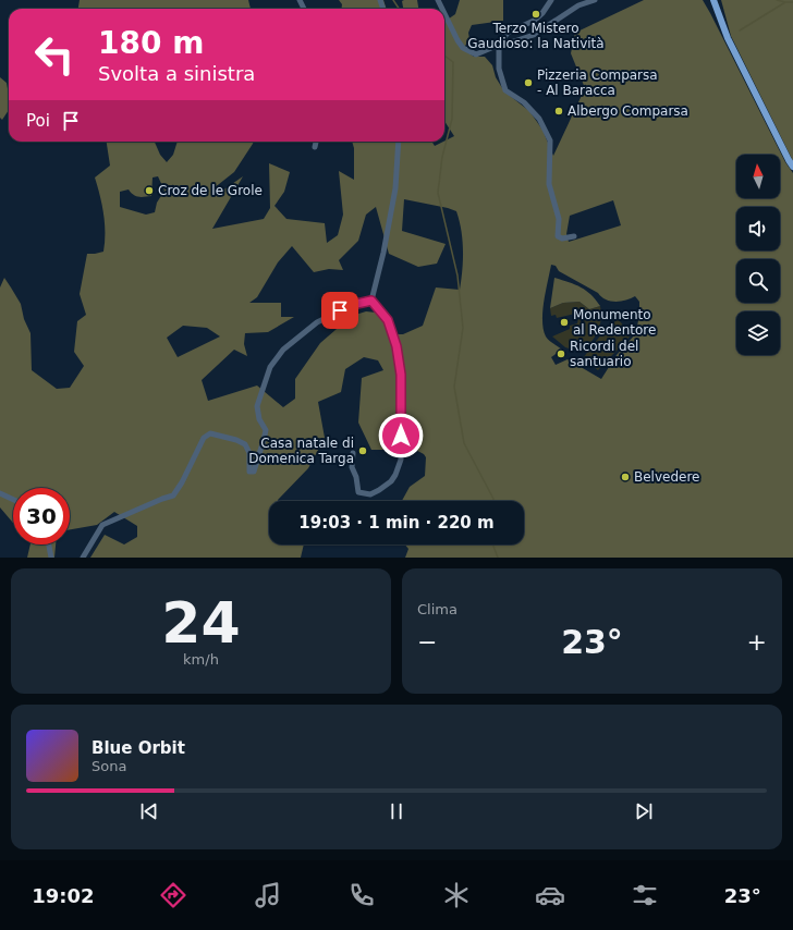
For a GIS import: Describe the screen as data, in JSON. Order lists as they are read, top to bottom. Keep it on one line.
{"places":["Terzo Mistero Gaudioso: la Natività","Pizzeria Comparsa - Al Baracca","Albergo Comparsa","Croz de le Grole","Monumento al Redentore","Ricordi del santuario","Casa natale di Domenica Targa","Belvedere"],"north":"top","page":{"turn":["180 m","Svolta a sinistra"],"then":"Poi","limit":"30","trip":"19:03 · 1 min · 220 m","tile":[["24","km/h"],"Clima"],"heat":["−","23°","+"],"song":["Blue Orbit","Sona"],"tabs":["19:02","23°"]}}
